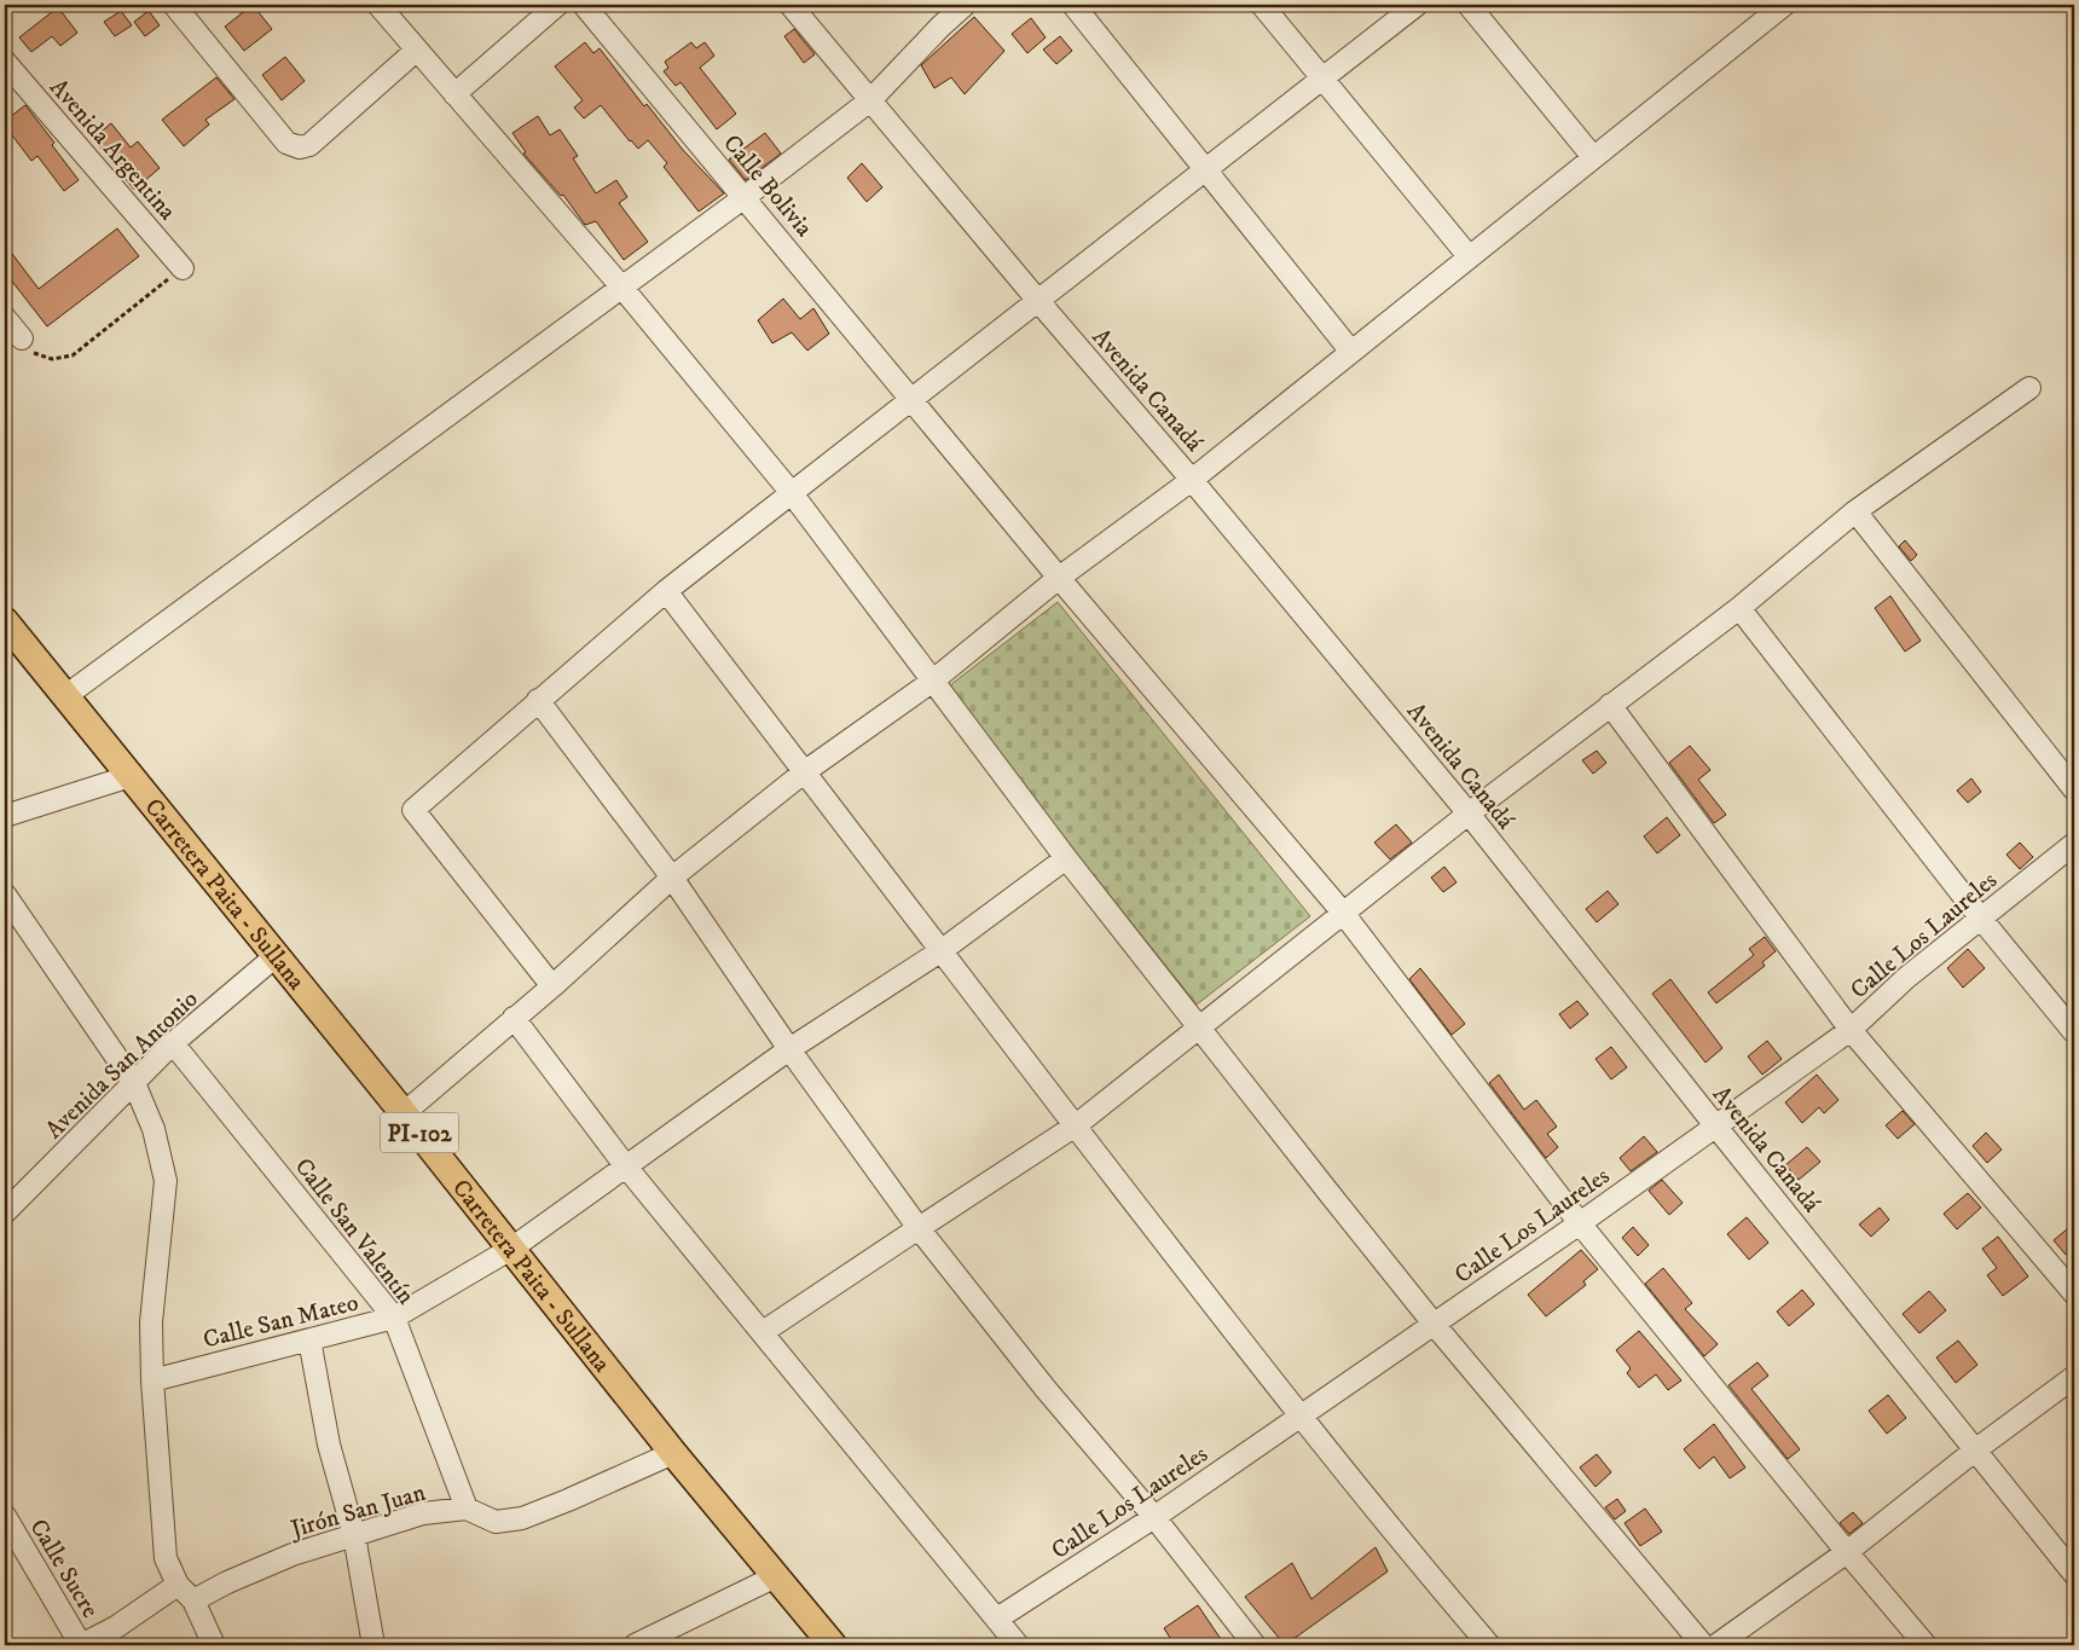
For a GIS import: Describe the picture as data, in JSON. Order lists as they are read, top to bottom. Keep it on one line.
{"streets":{"main road":["Carretera Paita - Sullana","PI-102"],"street":["Avenida Argentina","Calle Bolivia","Avenida Canadá","Calle Los Laureles","Avenida San Antonio","Calle San Valentín","Calle San Mateo","Jirón San Juan","Calle Sucre"]},"crossings":[["Calle Bolivia","Calle Los Laureles"],["Avenida Canadá","Calle Los Laureles"],["Carretera Paita - Sullana","Avenida San Antonio"],["Carretera Paita - Sullana","Calle San Mateo"],["Avenida San Antonio","Calle San Valentín"],["Calle San Valentín","Calle San Mateo"],["Calle San Valentín","Jirón San Juan"]]}
